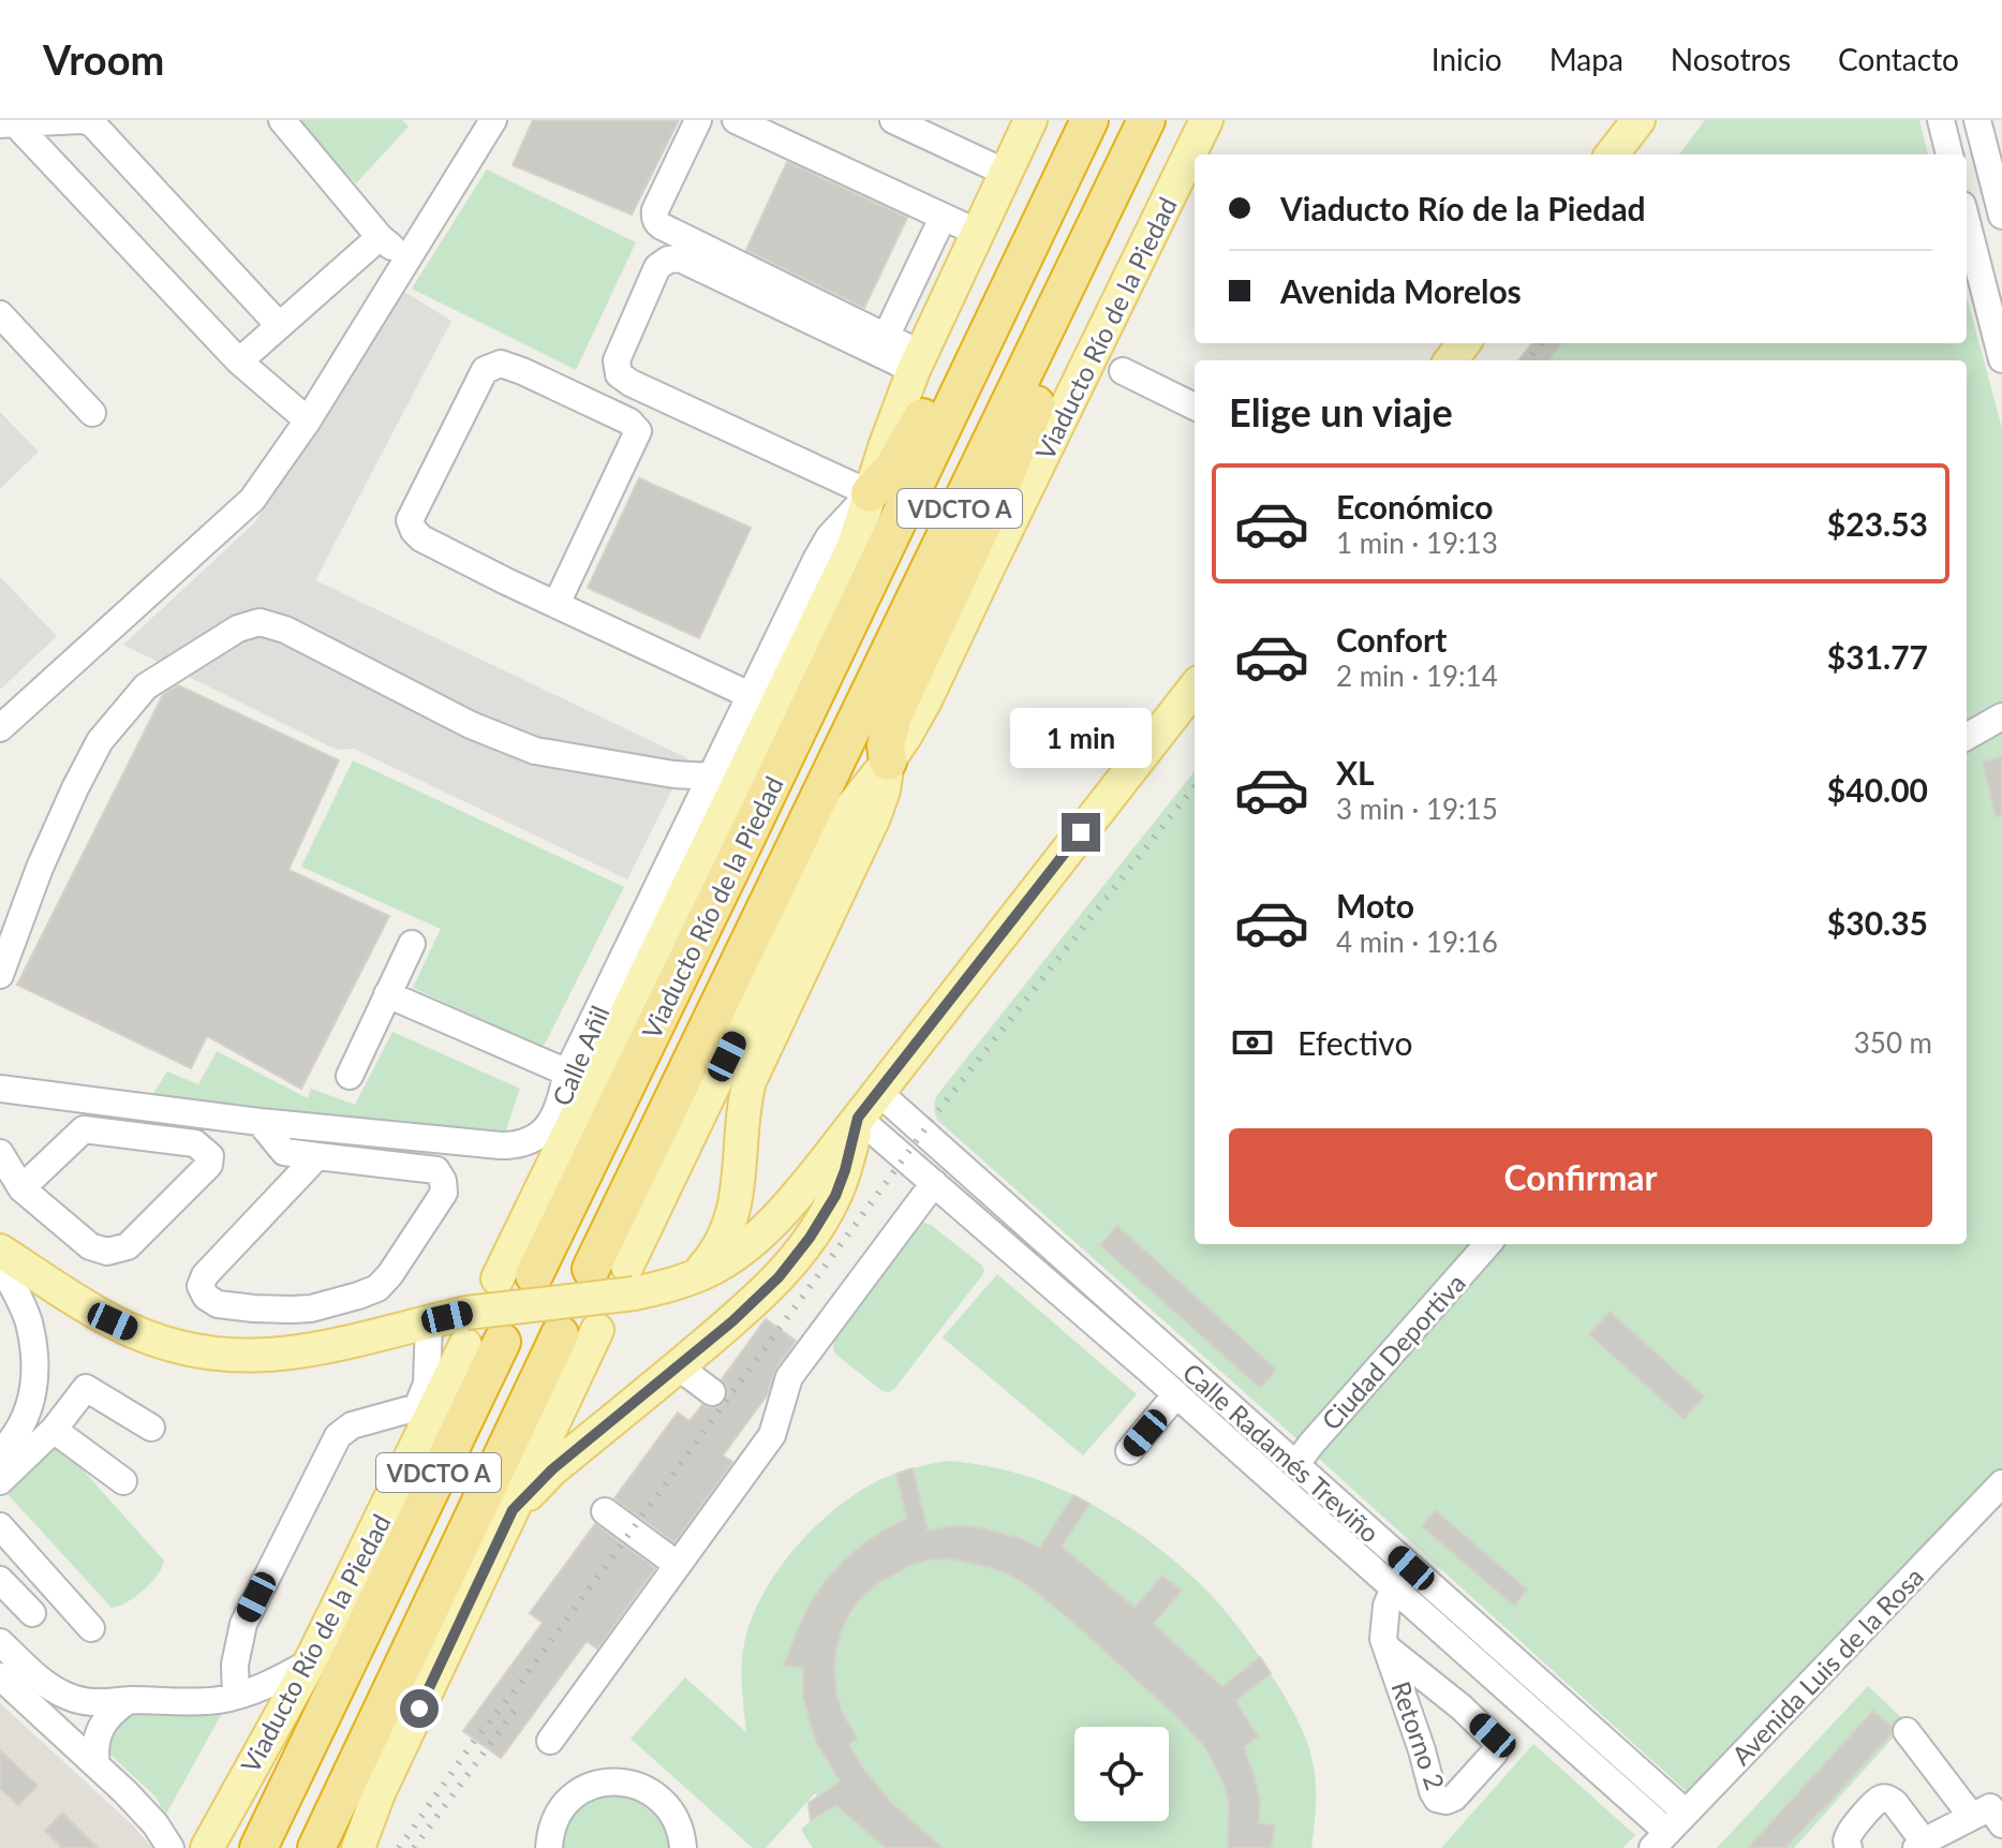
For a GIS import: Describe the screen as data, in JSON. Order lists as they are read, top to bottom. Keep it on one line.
{"streets":{"highway":["Viaducto Río de la Piedad","VDCTO A"],"street":["Calle Añil","Ciudad Deportiva","Calle Radamés Treviño","Avenida Luis de la Rosa","Retorno 2"]},"crossings":[["Viaducto Río de la Piedad","Calle Añil"],["Ciudad Deportiva","Calle Radamés Treviño"],["Calle Radamés Treviño","Avenida Luis de la Rosa"],["Calle Radamés Treviño","Retorno 2"]],"page":{"header":"Vroom","nav":["Inicio","Mapa","Nosotros","Contacto"],"banner":["Viaducto Río de la Piedad","Avenida Morelos"],"heading":"Elige un viaje","list":[{"name":"Económico","note":"1 min · 19:13","value":"$23.53"},{"name":"Confort","note":"2 min · 19:14","value":"$31.77"},{"name":"XL","note":"3 min · 19:15","value":"$40.00"},{"name":"Moto","note":"4 min · 19:16","value":"$30.35"}],"bubble":"1 min","pay":["Efectivo","350 m"],"buttons":"Confirmar"}}
